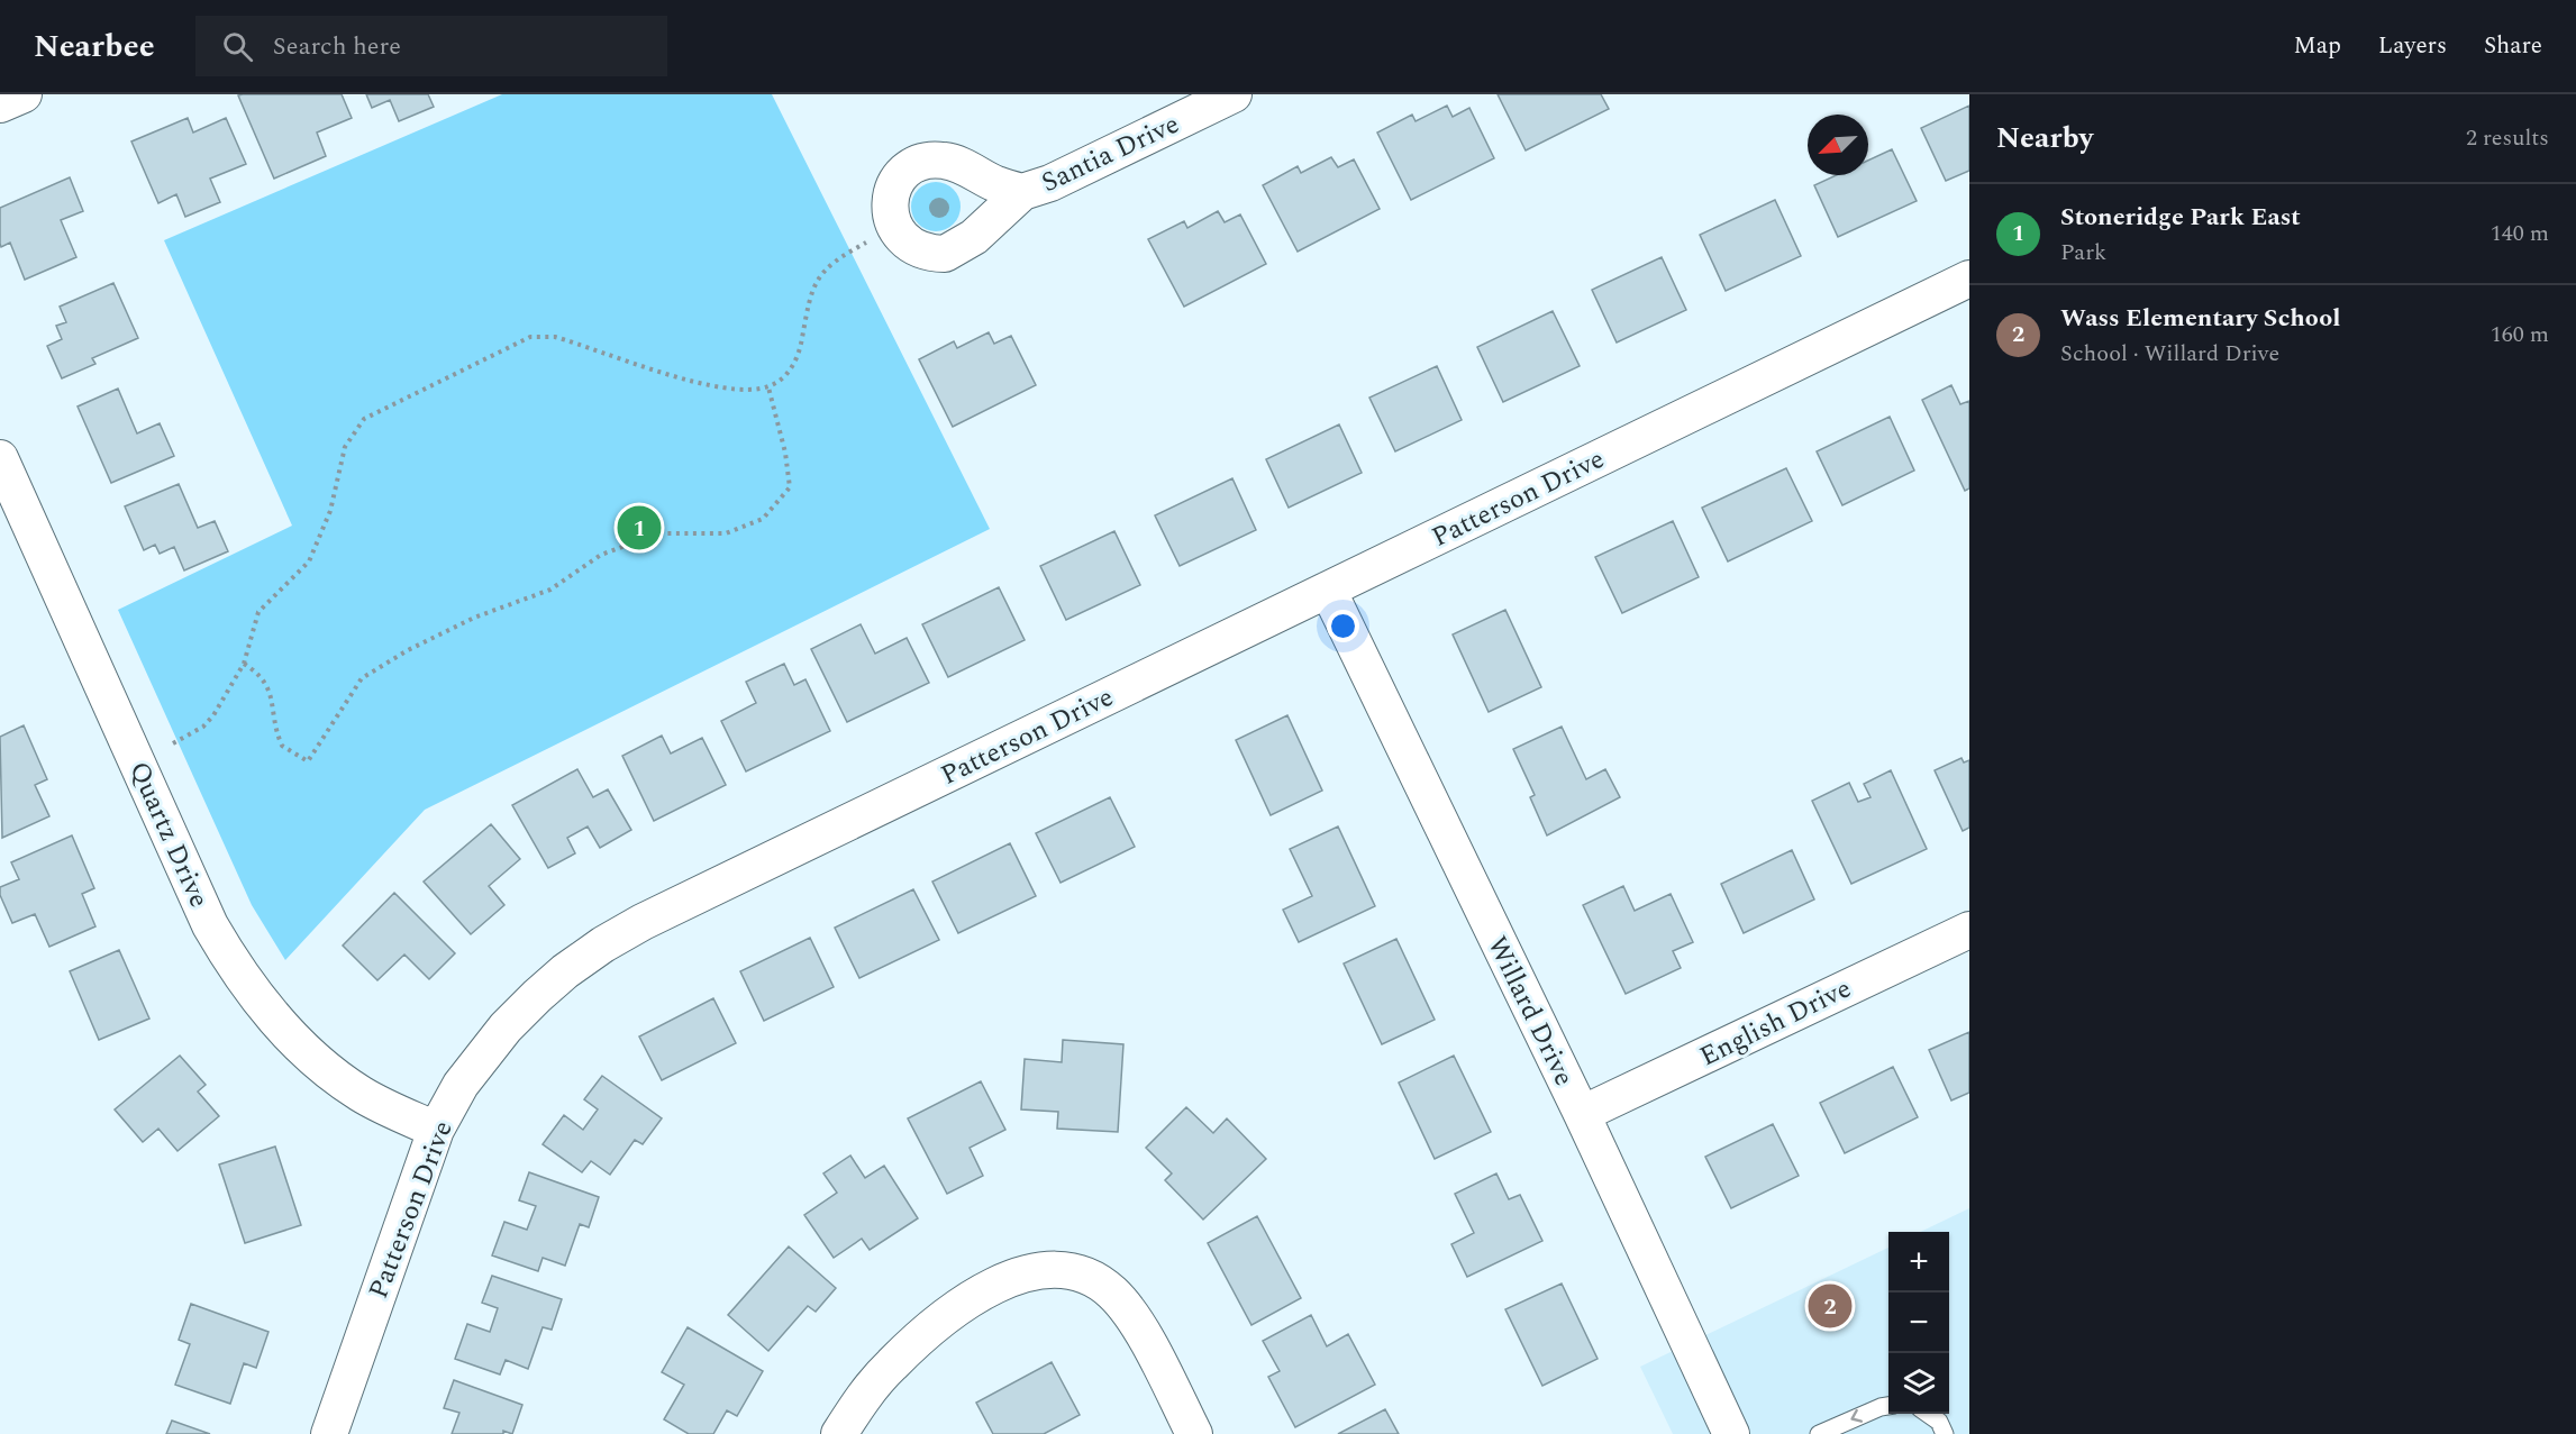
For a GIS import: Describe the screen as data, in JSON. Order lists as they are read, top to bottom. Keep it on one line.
{"streets":{"street":["Santia Drive","Patterson Drive","Quartz Drive","Willard Drive","English Drive"]},"crossings":[["Patterson Drive","Quartz Drive"],["Patterson Drive","Willard Drive"],["Willard Drive","English Drive"]],"north":"bottom left","page":{"header":"Nearbee","search":"Search here","nav":["Map","Layers","Share"],"heading":["Nearby","2 results"],"list":[{"mark":"1","name":"Stoneridge Park East","note":"Park","value":"140 m"},{"mark":"2","name":"Wass Elementary School","note":"School · Willard Drive","value":"160 m"}],"pins":["1","2"],"map_buttons":["+","−"]}}
